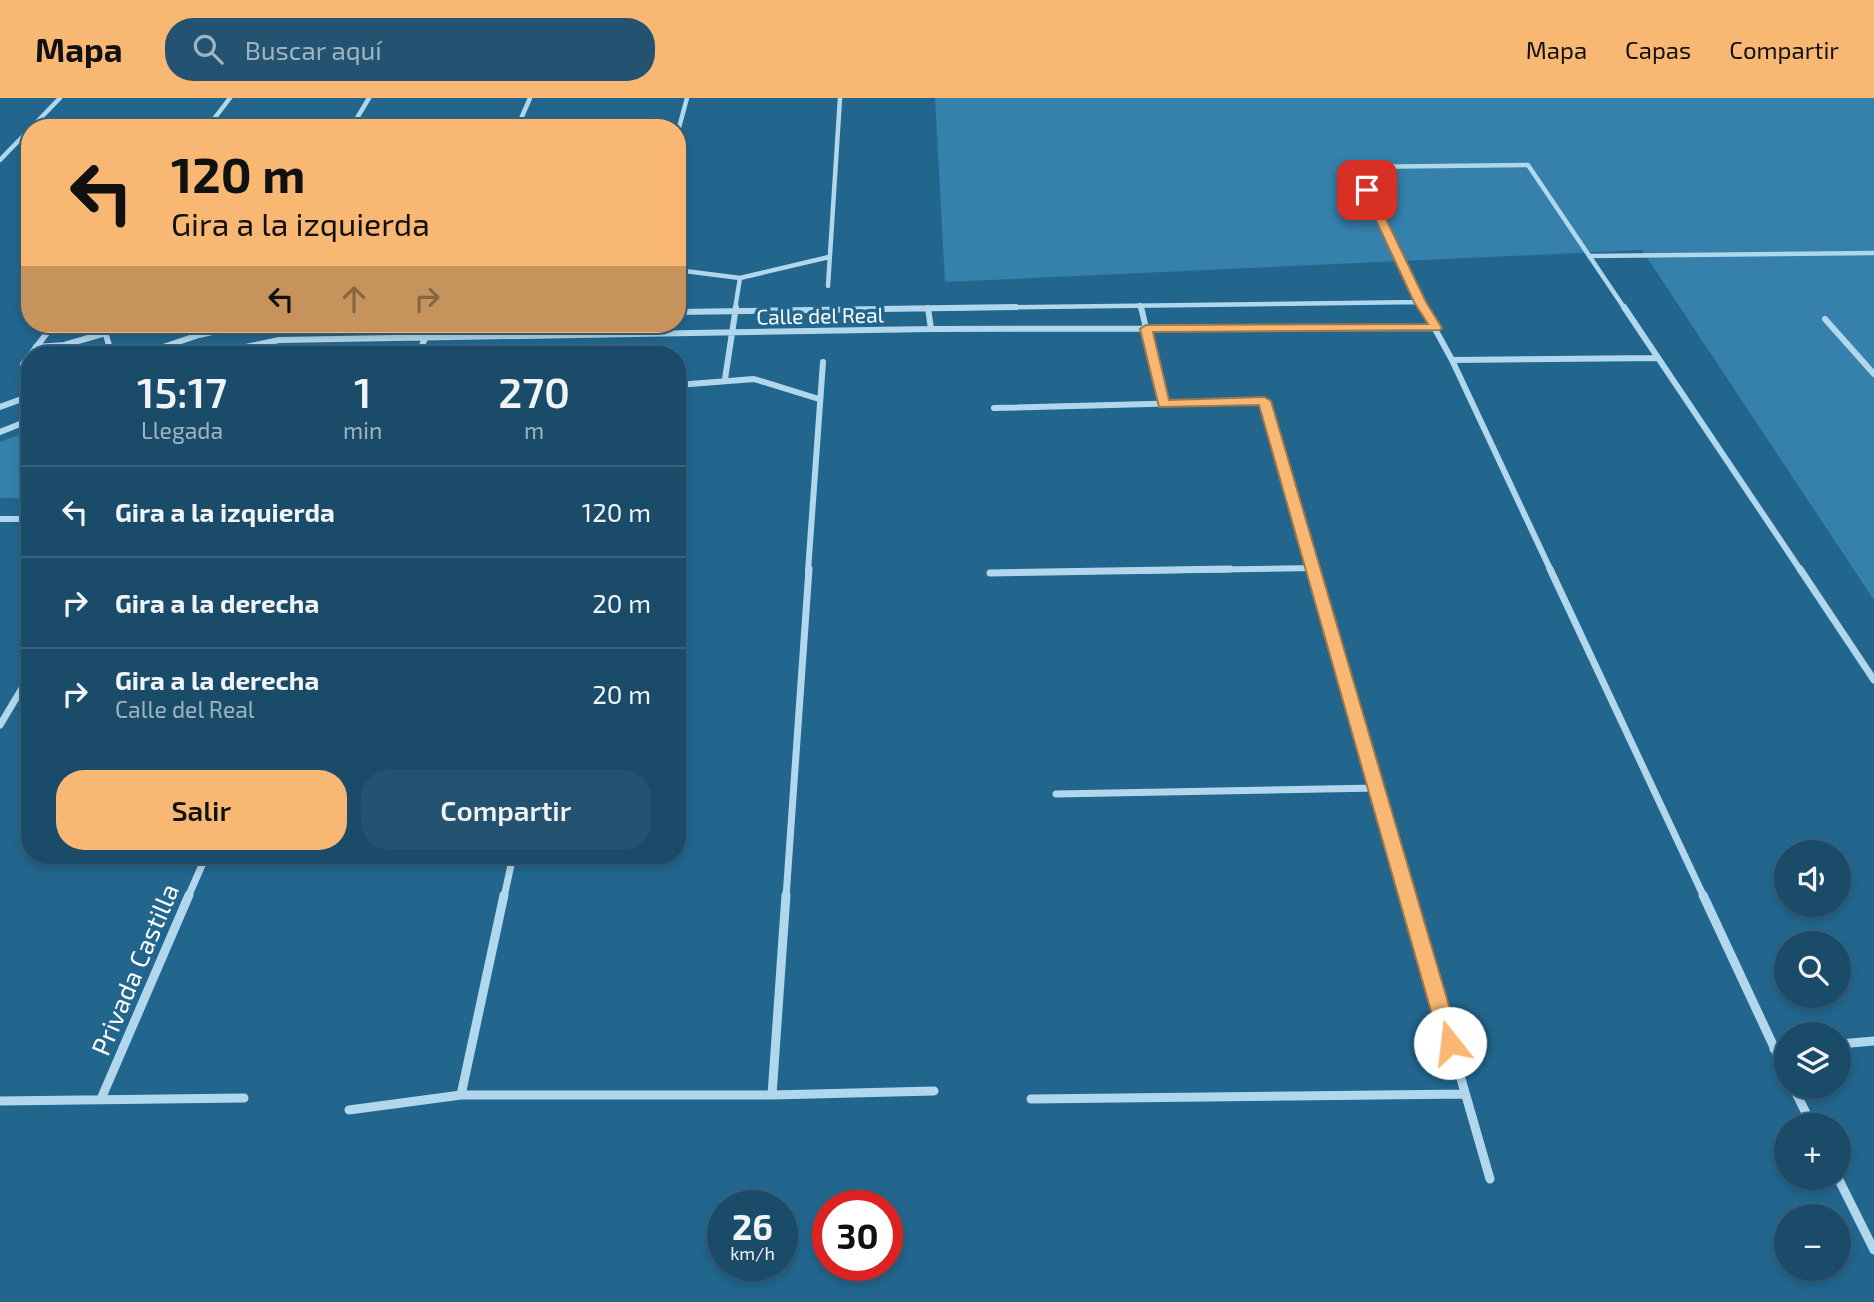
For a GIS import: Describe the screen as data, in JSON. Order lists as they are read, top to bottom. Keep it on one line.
{"streets":{"street":["Calle del Real","Privada Castilla"]},"page":{"header":"Mapa","search":"Buscar aquí","nav":["Mapa","Capas","Compartir"],"turn":["120 m","Gira a la izquierda"],"eta":["15:17","Llegada","1","min","270","m"],"list":[{"name":"Gira a la izquierda","value":"120 m"},{"name":"Gira a la derecha","value":"20 m"},{"name":"Gira a la derecha","note":"Calle del Real","value":"20 m"}],"buttons":["Salir","Compartir"],"map_buttons":["+","−"],"speed":"26 km/h","limit":"30"}}
